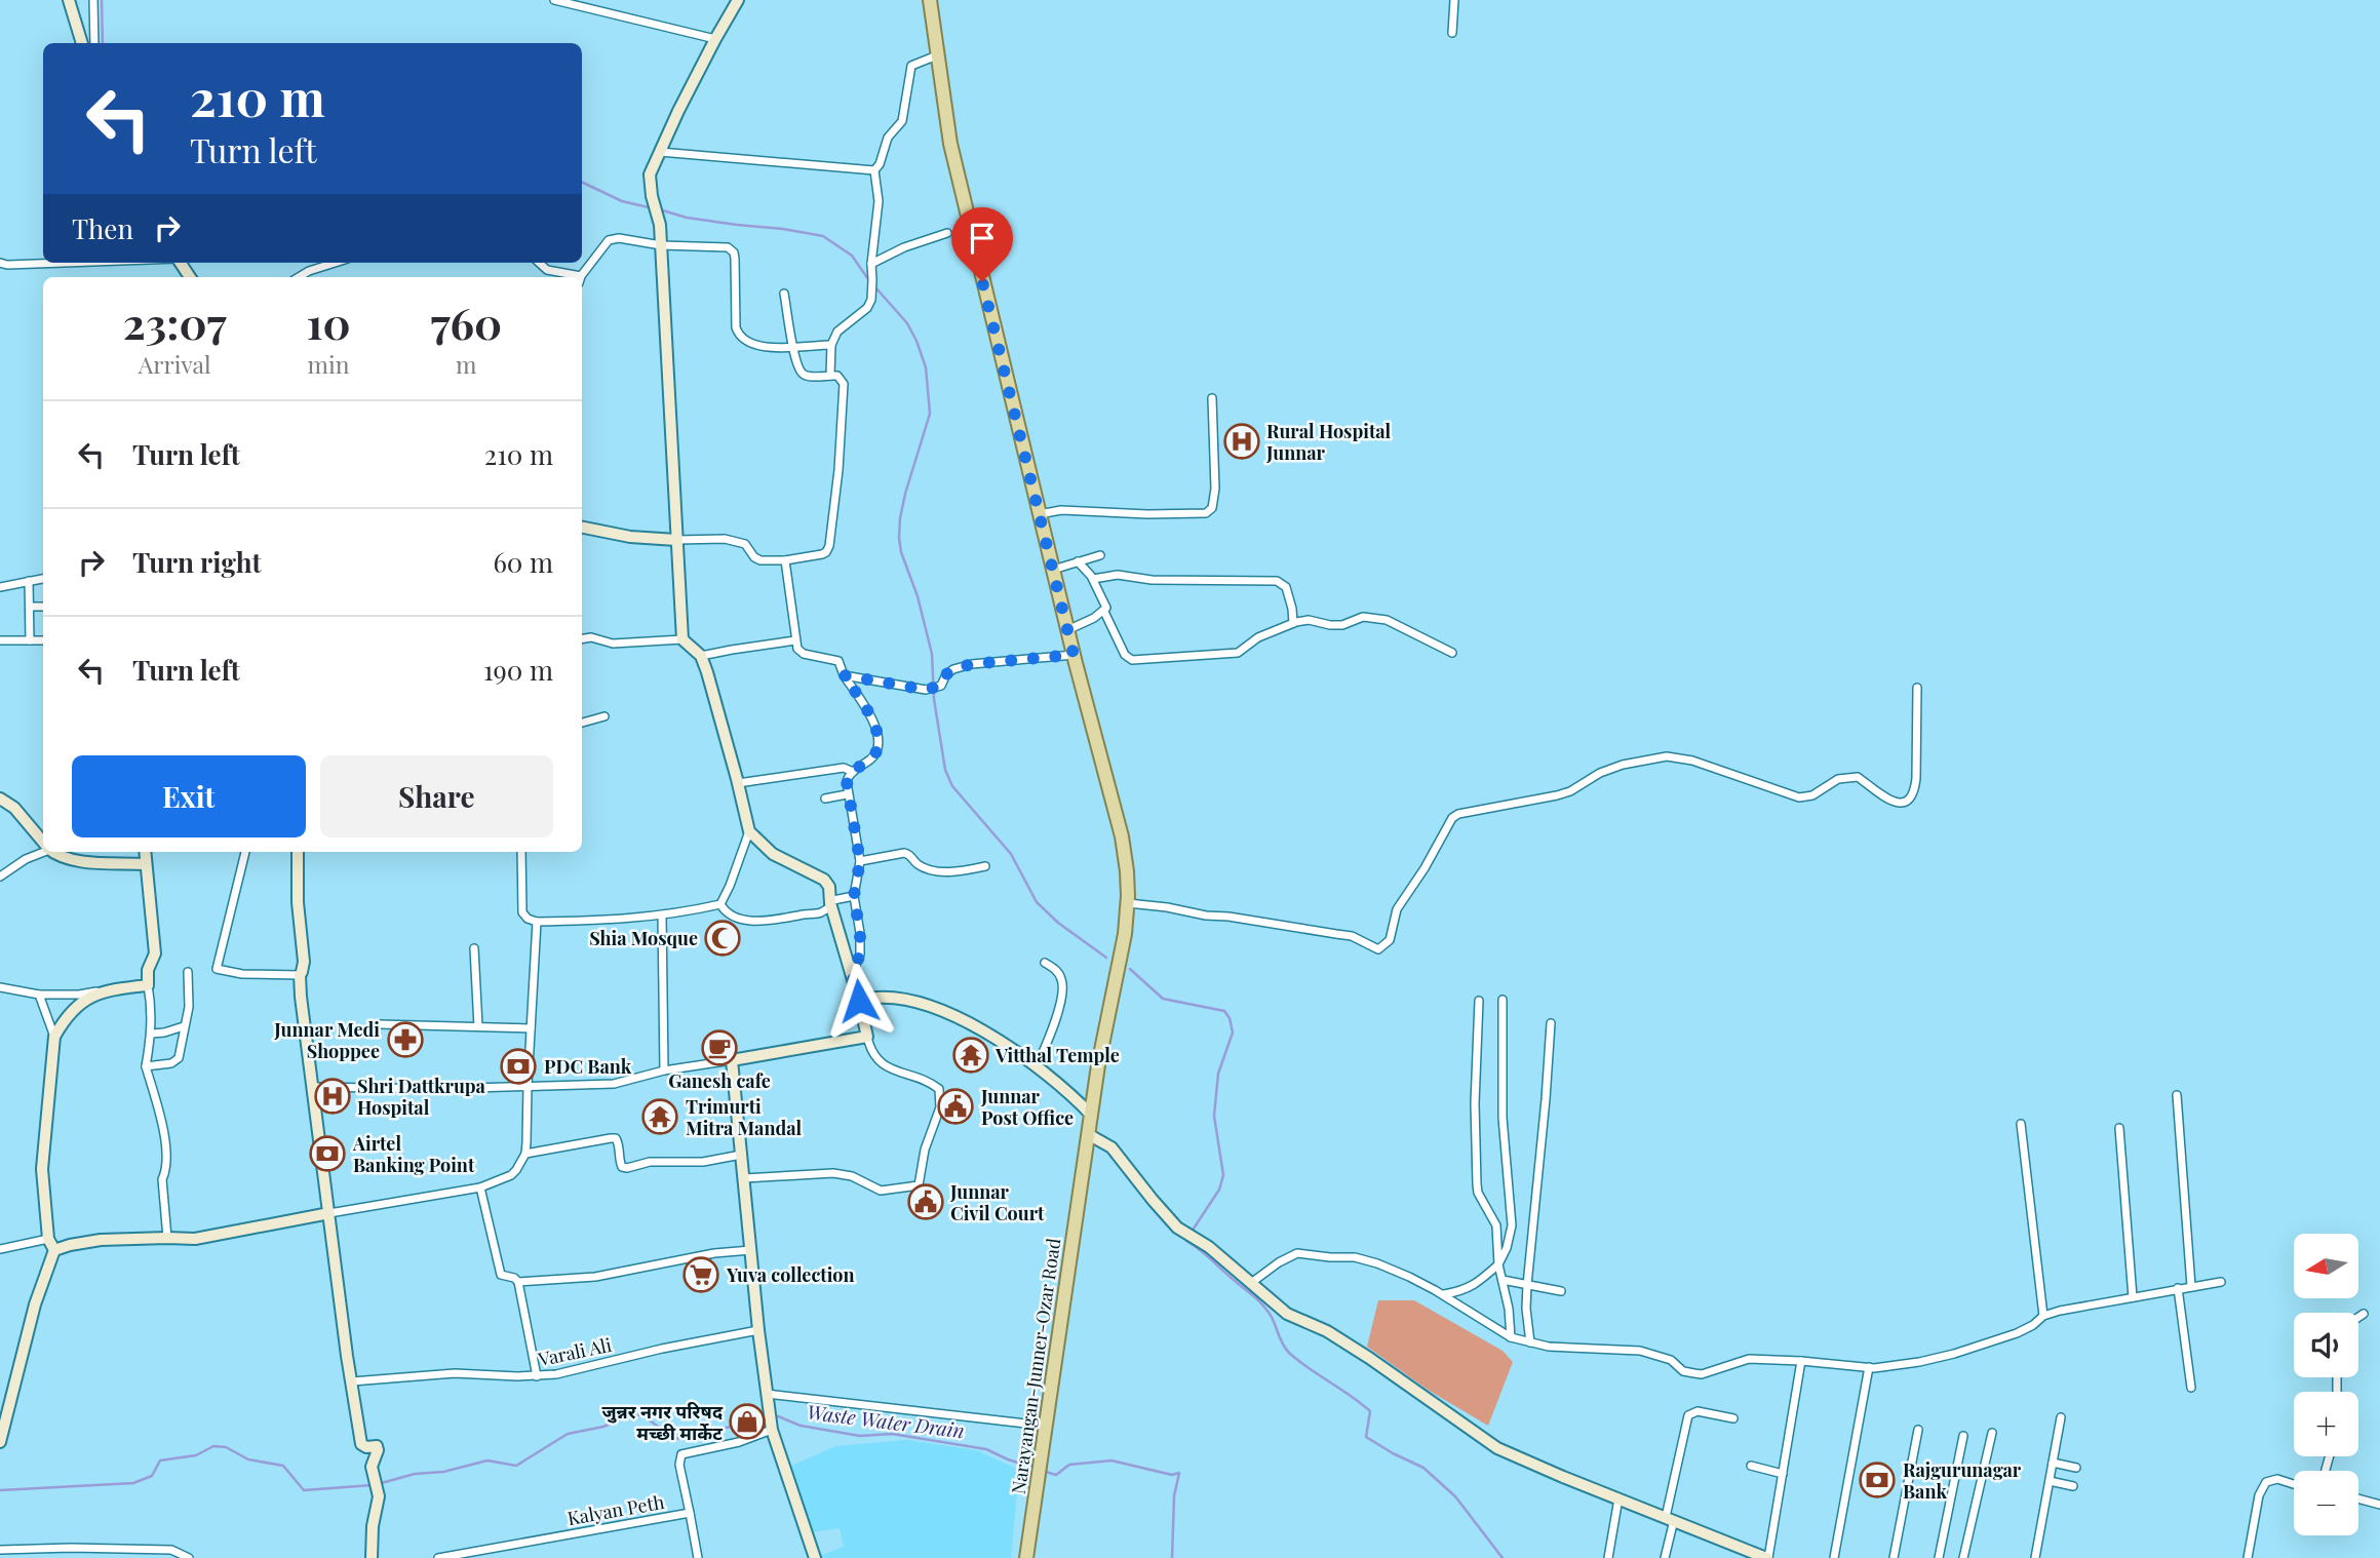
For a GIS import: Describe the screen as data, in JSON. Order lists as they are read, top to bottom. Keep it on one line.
{"streets":{"main road":["Narayangan-Junner-Ozar Road"],"street":["Varali Ali","Kalyan Peth"]},"water":["Waste Water Drain"],"places":{"hospital":["Rural Hospital Junnar","Shri Dattkrupa Hospital"],"mosque":["Shia Mosque"],"pharmacy":["Junnar Medi Shoppee"],"cafe":["Ganesh cafe"],"temple":["Vitthal Temple","Trimurti Mitra Mandal"],"bank":["PDC Bank","Airtel Banking Point","Rajgurunagar Bank"],"public building":["Junnar Post Office","Junnar Civil Court"],"supermarket":["Yuva collection"],"shop":["जुन्नर नगर परिषद मच्छी मार्केट"]},"north":"left","page":{"turn":["210 m","Turn left"],"then":"Then","eta":["23:07","Arrival","10","min","760","m"],"list":[{"name":"Turn left","value":"210 m"},{"name":"Turn right","value":"60 m"},{"name":"Turn left","value":"190 m"}],"buttons":["Exit","Share"],"map_buttons":["+","−"]}}
